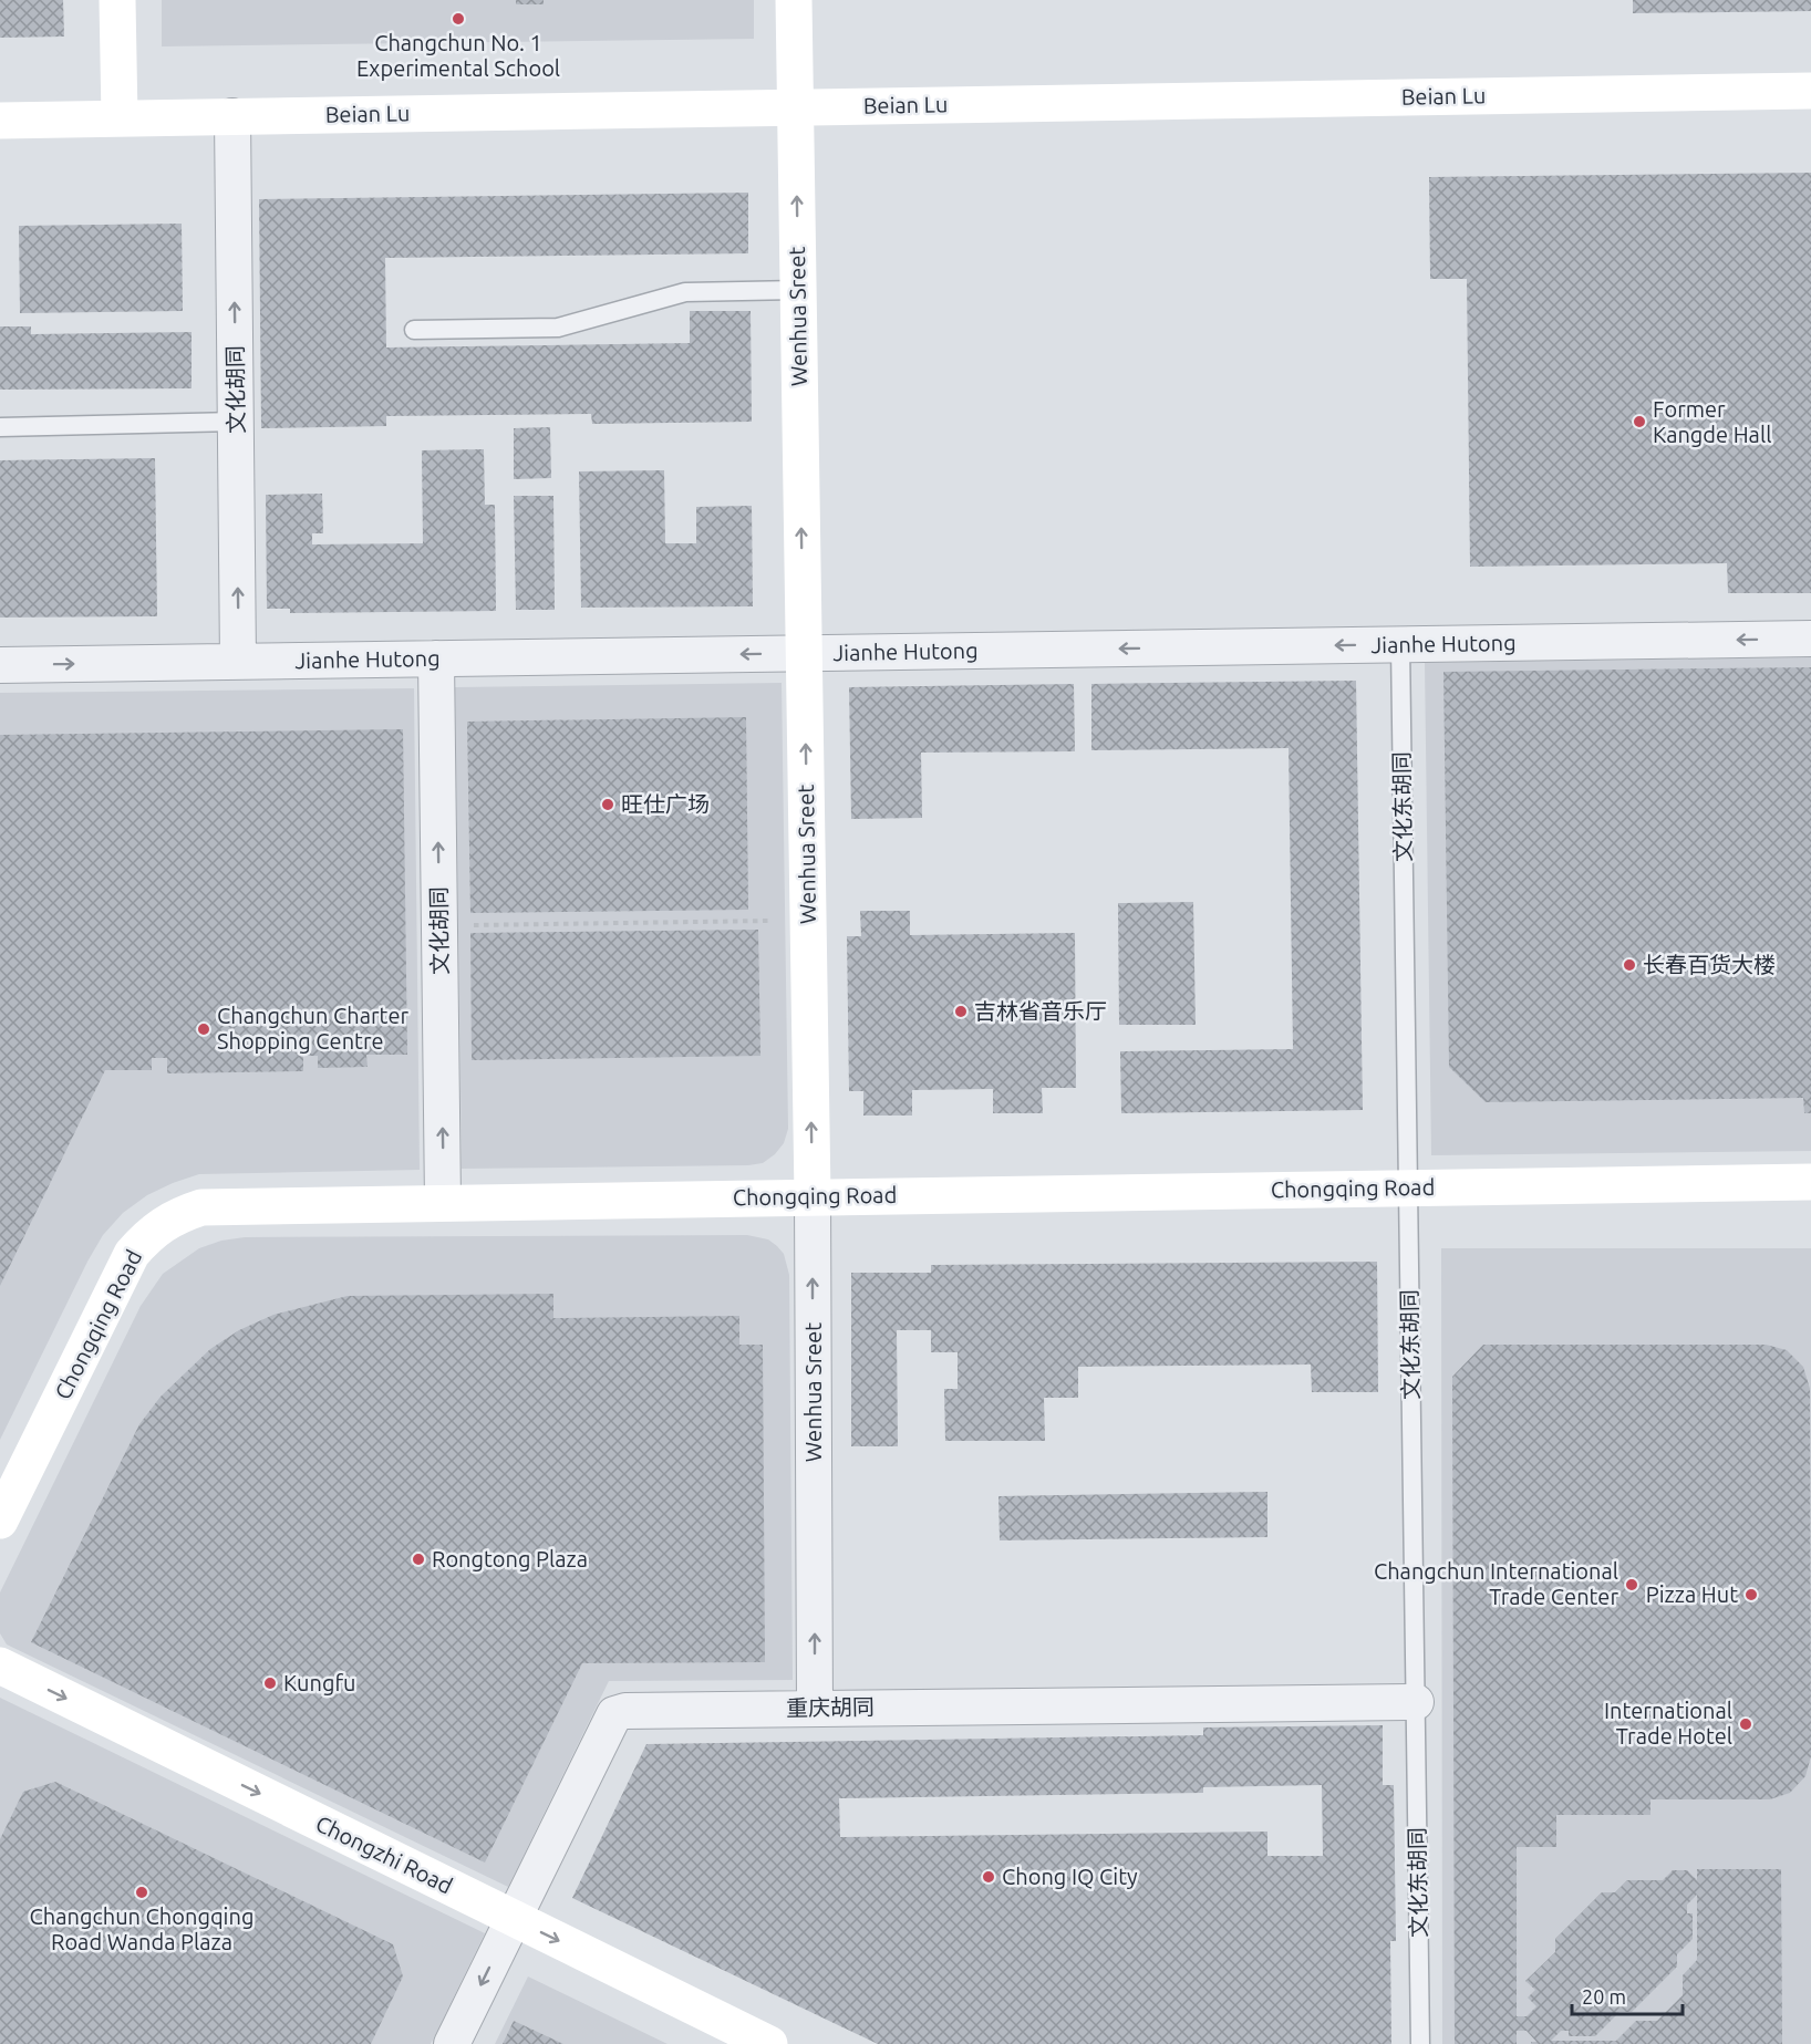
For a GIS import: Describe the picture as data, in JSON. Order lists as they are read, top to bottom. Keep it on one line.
{"streets":{"street":["Beian Lu","Wenhua Sreet","文化胡同","Jianhe Hutong","Chongqing Road","重庆胡同","Chongzhi Road"],"lane":["文化东胡同"]},"crossings":[["Beian Lu","Wenhua Sreet"],["Beian Lu","文化胡同"],["Wenhua Sreet","Jianhe Hutong"],["Wenhua Sreet","Chongqing Road"],["Wenhua Sreet","重庆胡同"],["文化胡同","Jianhe Hutong"],["文化胡同","Chongqing Road"],["Jianhe Hutong","文化东胡同"],["文化东胡同","Chongqing Road"],["文化东胡同","重庆胡同"],["重庆胡同","Chongzhi Road"]],"one_way":["Wenhua Sreet","文化胡同","Chongzhi Road"],"places":["Changchun No. 1 Experimental School","Former Kangde Hall","旺仕广场","长春百货大楼","吉林省音乐厅","Changchun Charter Shopping Centre","Rongtong Plaza","Changchun International Trade Center","Pizza Hut","Kungfu","International Trade Hotel","Chong IQ City","Changchun Chongqing Road Wanda Plaza"],"scale_bar":"20 m"}
